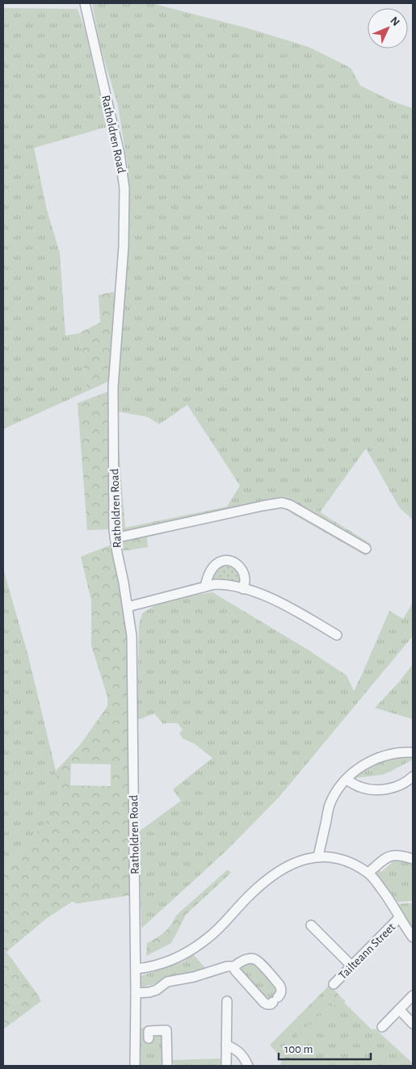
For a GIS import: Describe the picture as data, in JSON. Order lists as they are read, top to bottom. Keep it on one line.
{"streets":{"street":["Ratholdren Road","Tailteann Street"]},"scale_bar":"100 m","north":"top right"}
